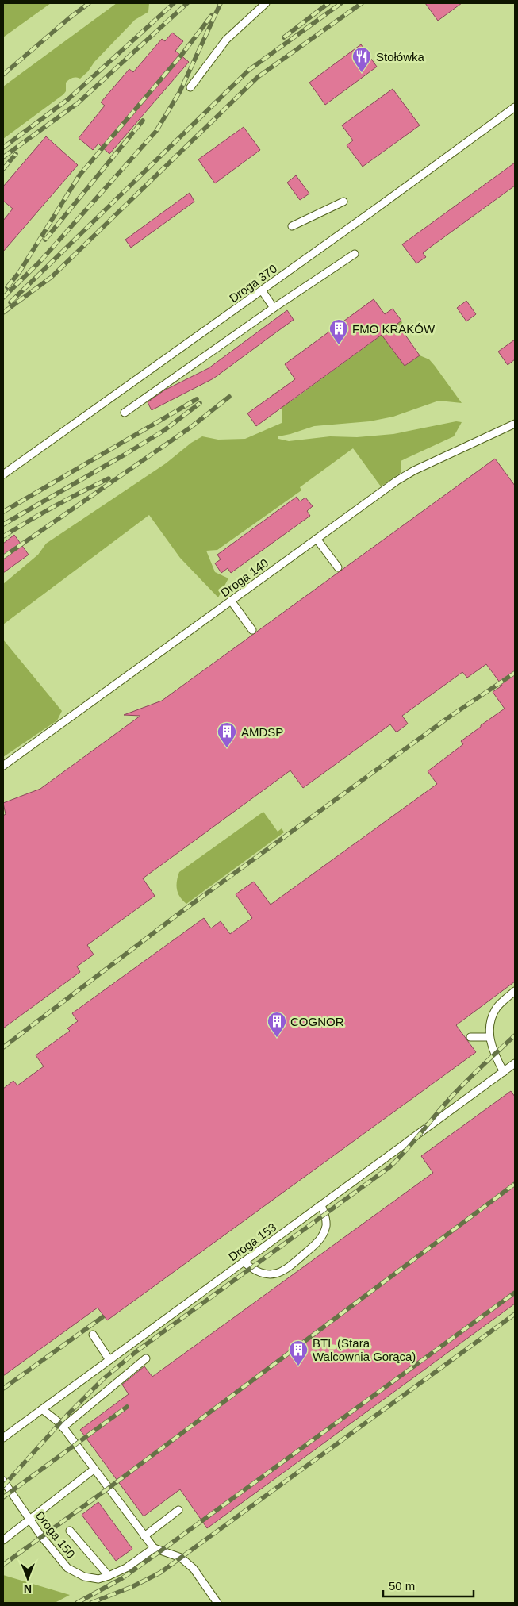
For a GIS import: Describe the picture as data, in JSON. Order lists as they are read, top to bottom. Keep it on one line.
{"streets":{"lane":["Droga 370","Droga 140","Droga 153","Droga 150"]},"places":{"restaurant":["Stołówka"],"building":["FMO KRAKÓW","AMDSP","COGNOR","BTL (Stara Walcownia Gorąca)"]},"scale_bar":"50 m","north":"bottom"}
